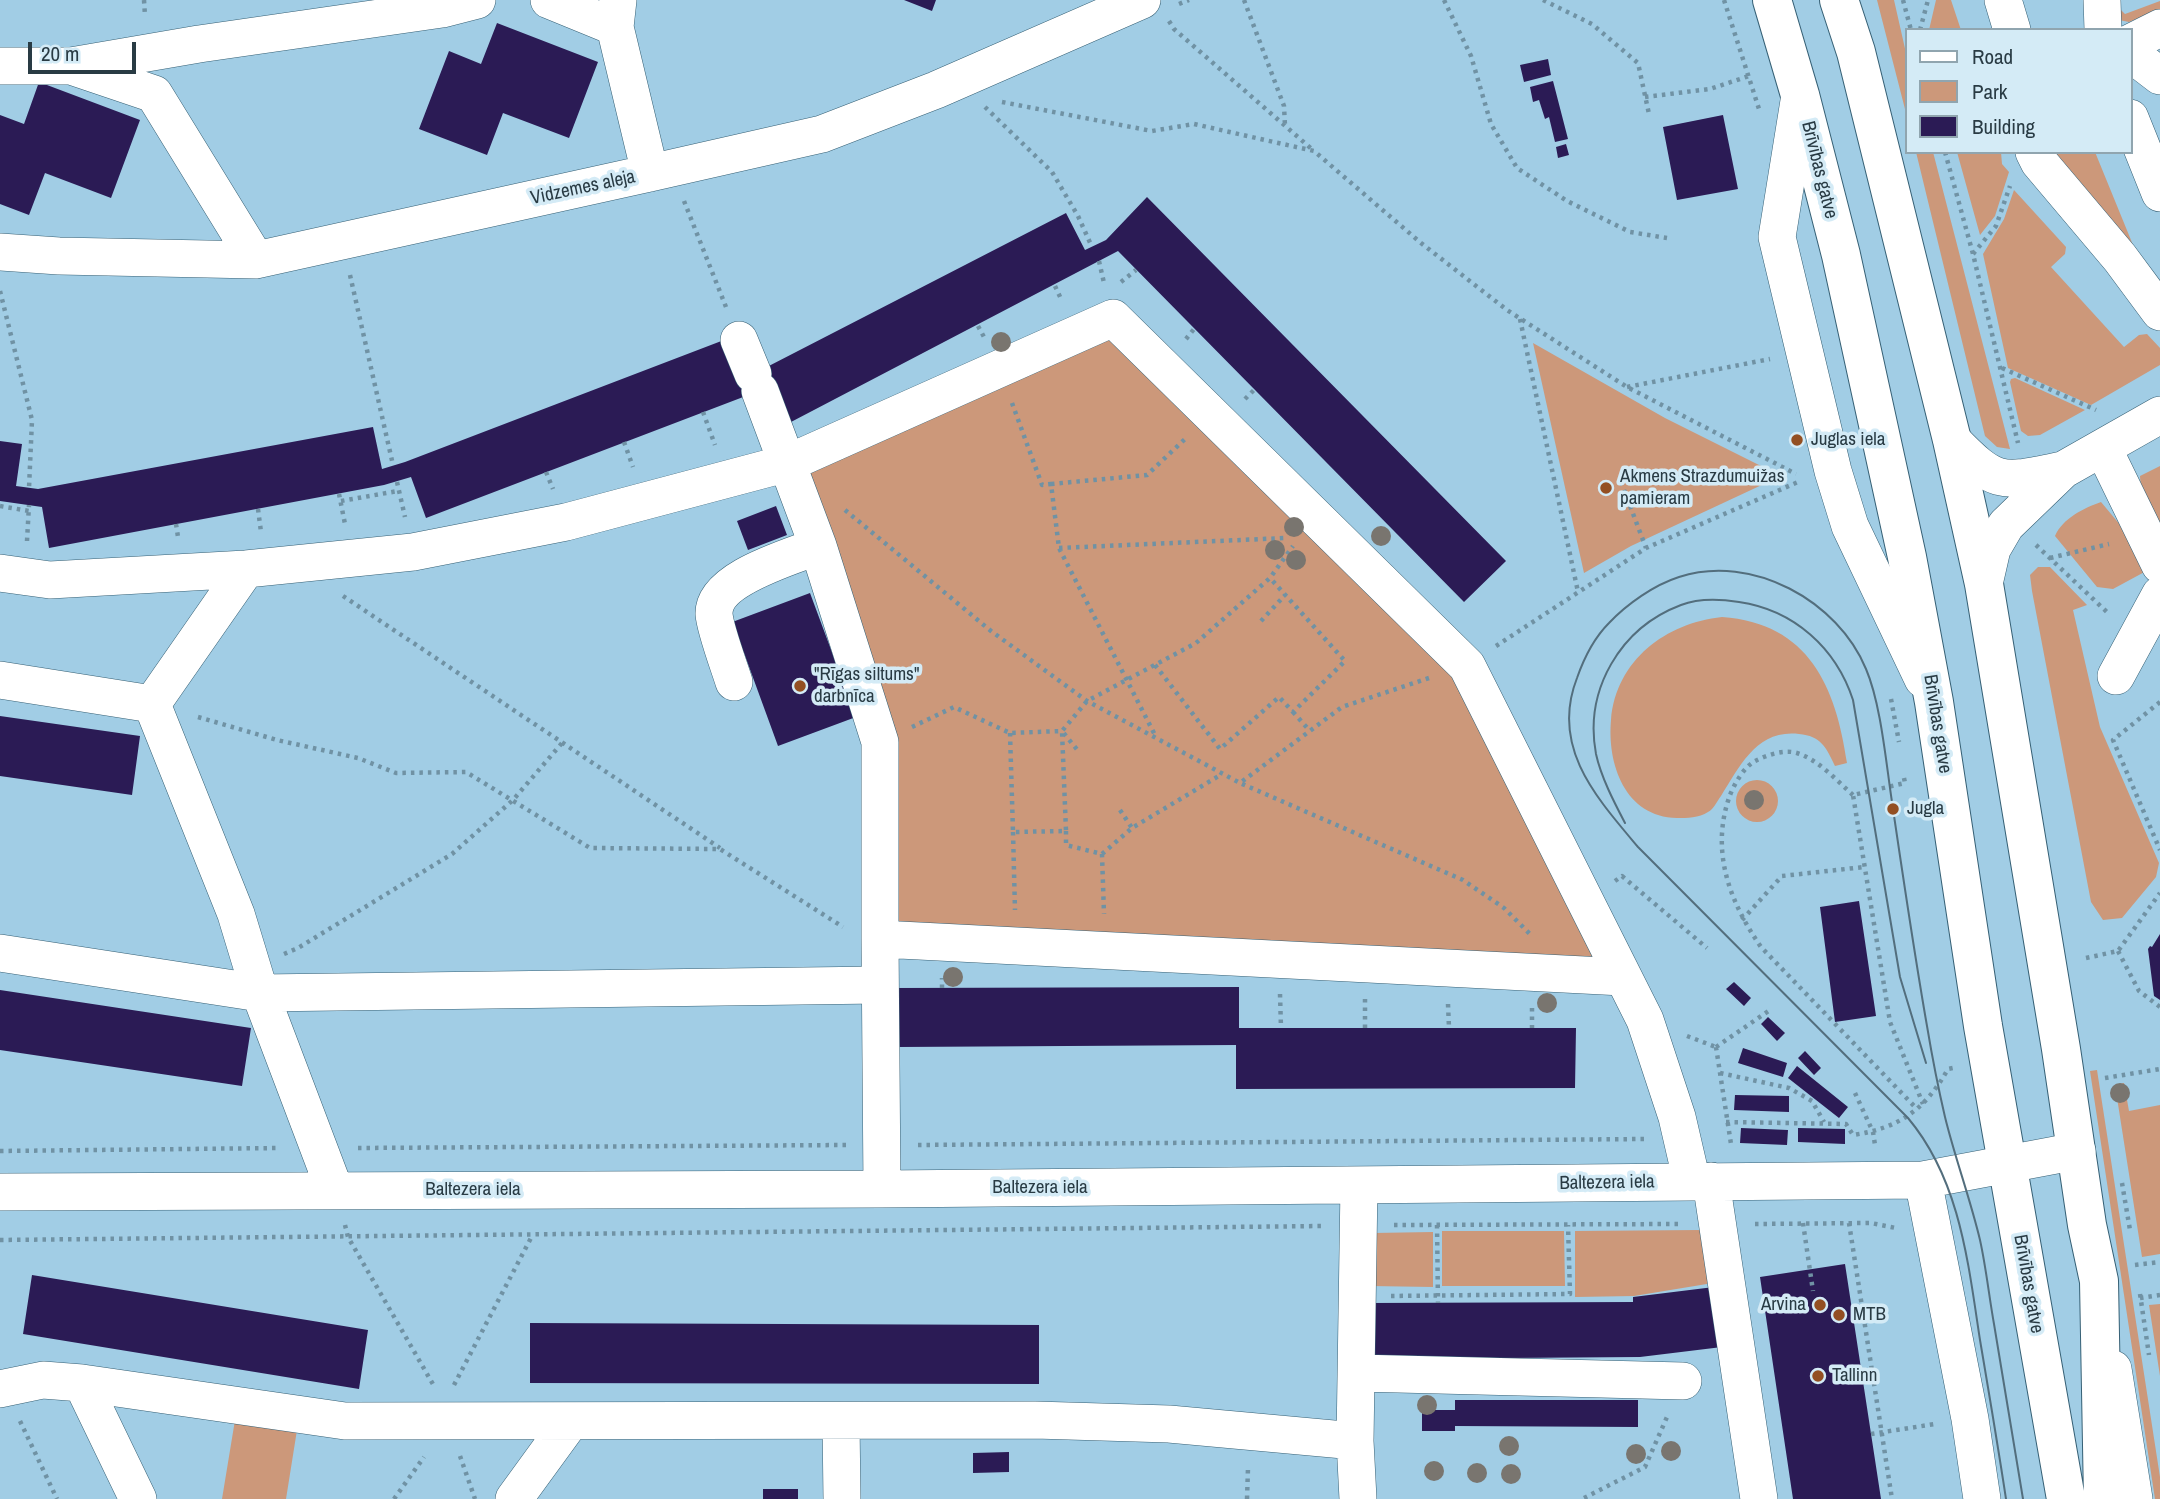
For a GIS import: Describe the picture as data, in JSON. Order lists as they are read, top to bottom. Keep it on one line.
{"streets":{"highway":["Brīvības gatve"],"street":["Vidzemes aleja","Baltezera iela"]},"crossings":[["Brīvības gatve","Baltezera iela"]],"places":["Juglas iela","Akmens Strazdumuižas pamieram","\"Rīgas siltums\" darbnīca","Jugla","Arvina","MTB","Tallinn"],"legend":["Road","Park","Building"],"scale_bar":"20 m"}
